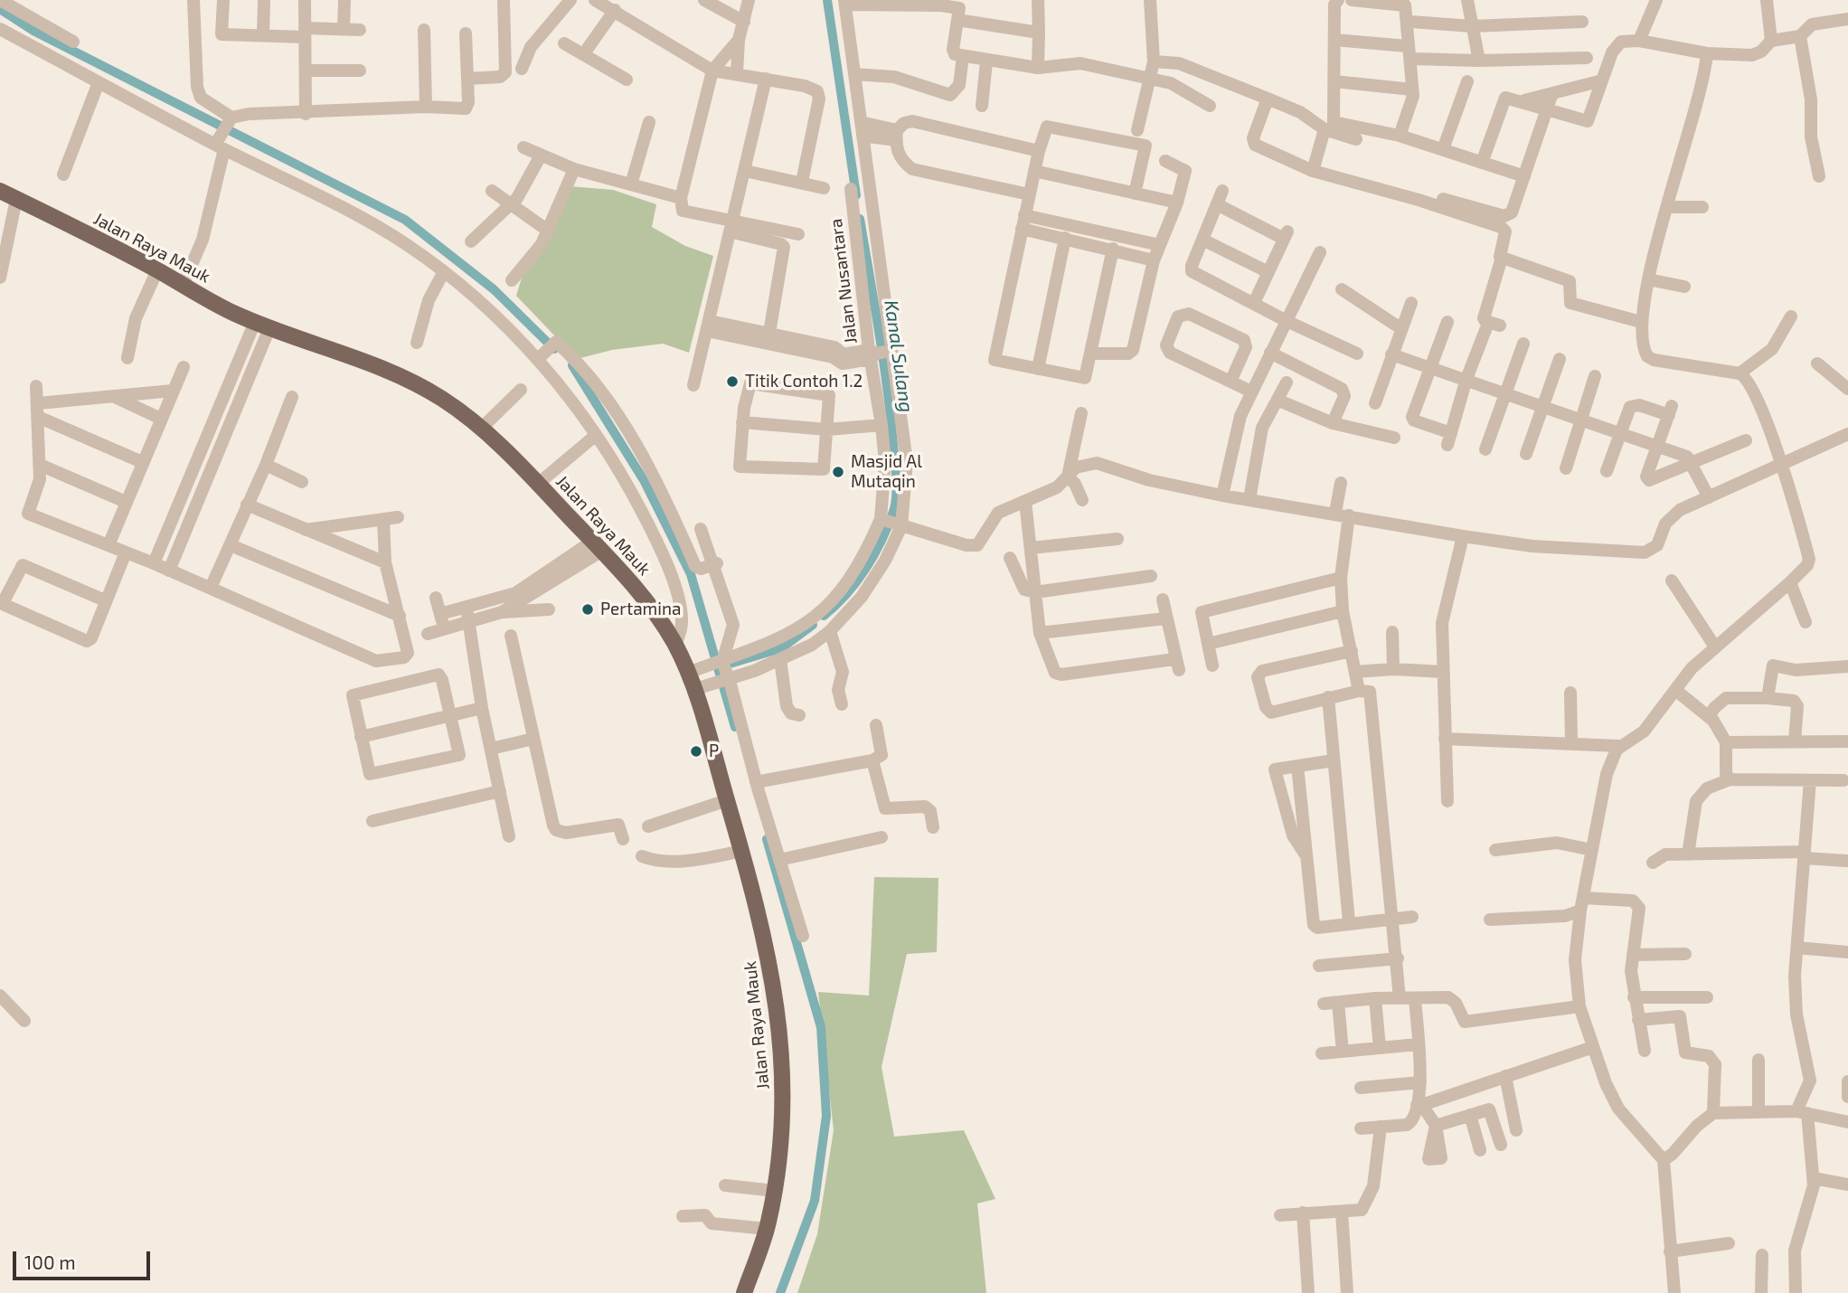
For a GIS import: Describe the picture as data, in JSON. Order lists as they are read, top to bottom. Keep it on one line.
{"streets":{"main road":["Jalan Raya Mauk"],"street":["Jalan Nusantara"]},"water":["Kanal Sulang"],"places":["Titik Contoh 1.2","Masjid Al Mutaqin","Pertamina","P"],"scale_bar":"100 m"}
